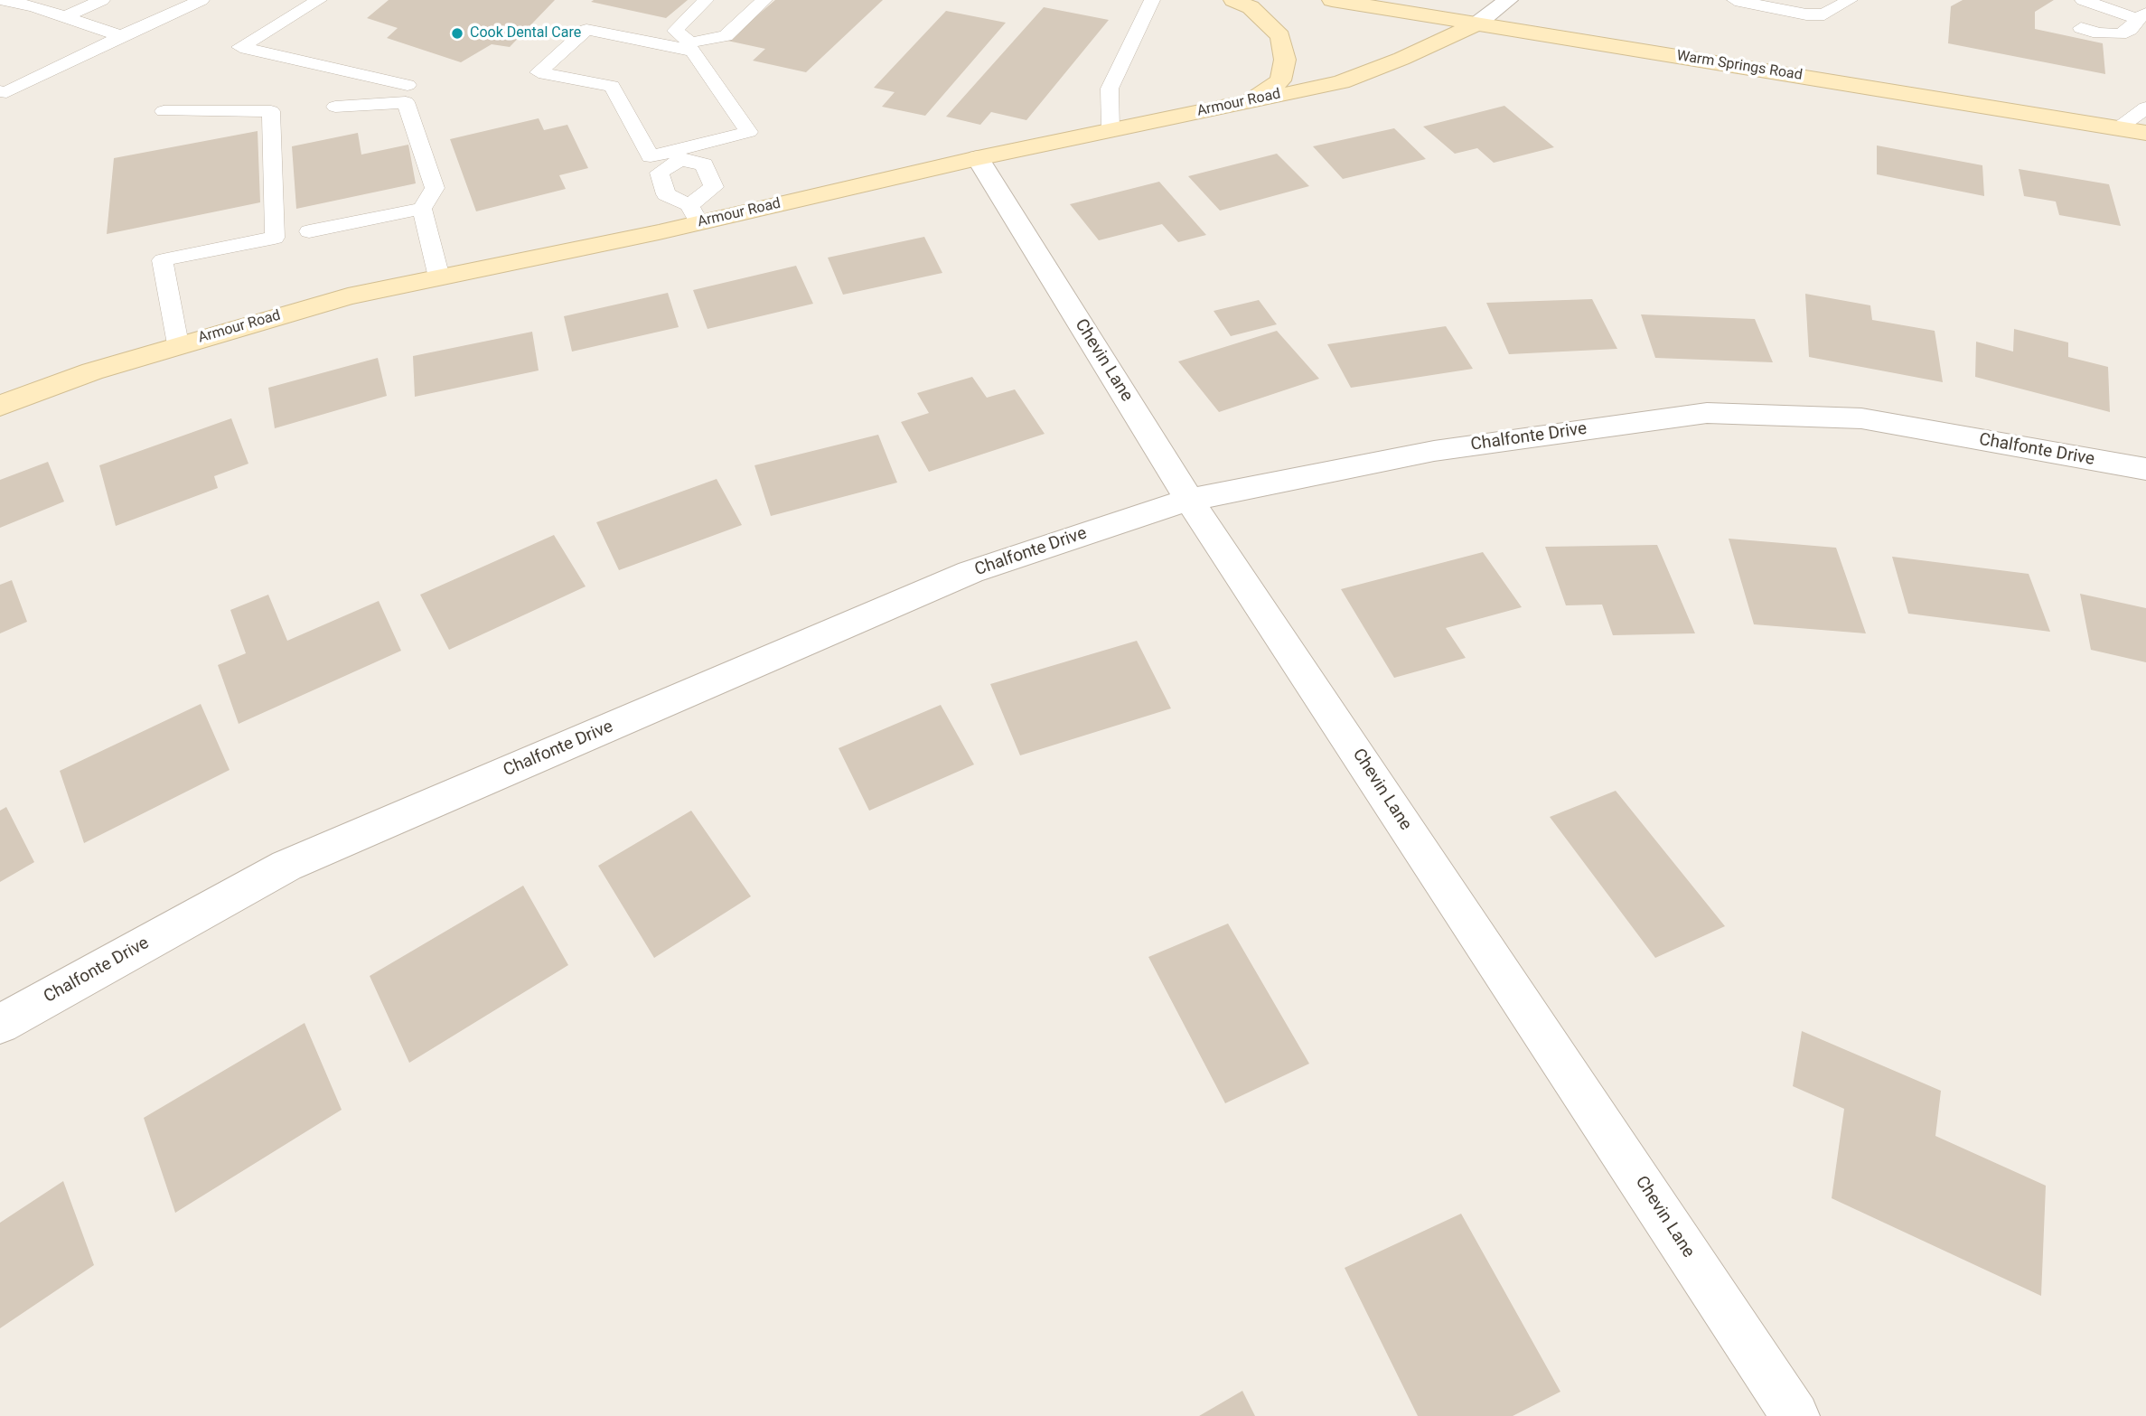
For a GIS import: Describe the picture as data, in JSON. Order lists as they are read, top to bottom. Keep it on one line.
{"streets":{"street":["Warm Springs Road","Armour Road","Chevin Lane","Chalfonte Drive"]},"crossings":[["Warm Springs Road","Armour Road"],["Armour Road","Chevin Lane"],["Chevin Lane","Chalfonte Drive"]],"places":["Cook Dental Care"]}
